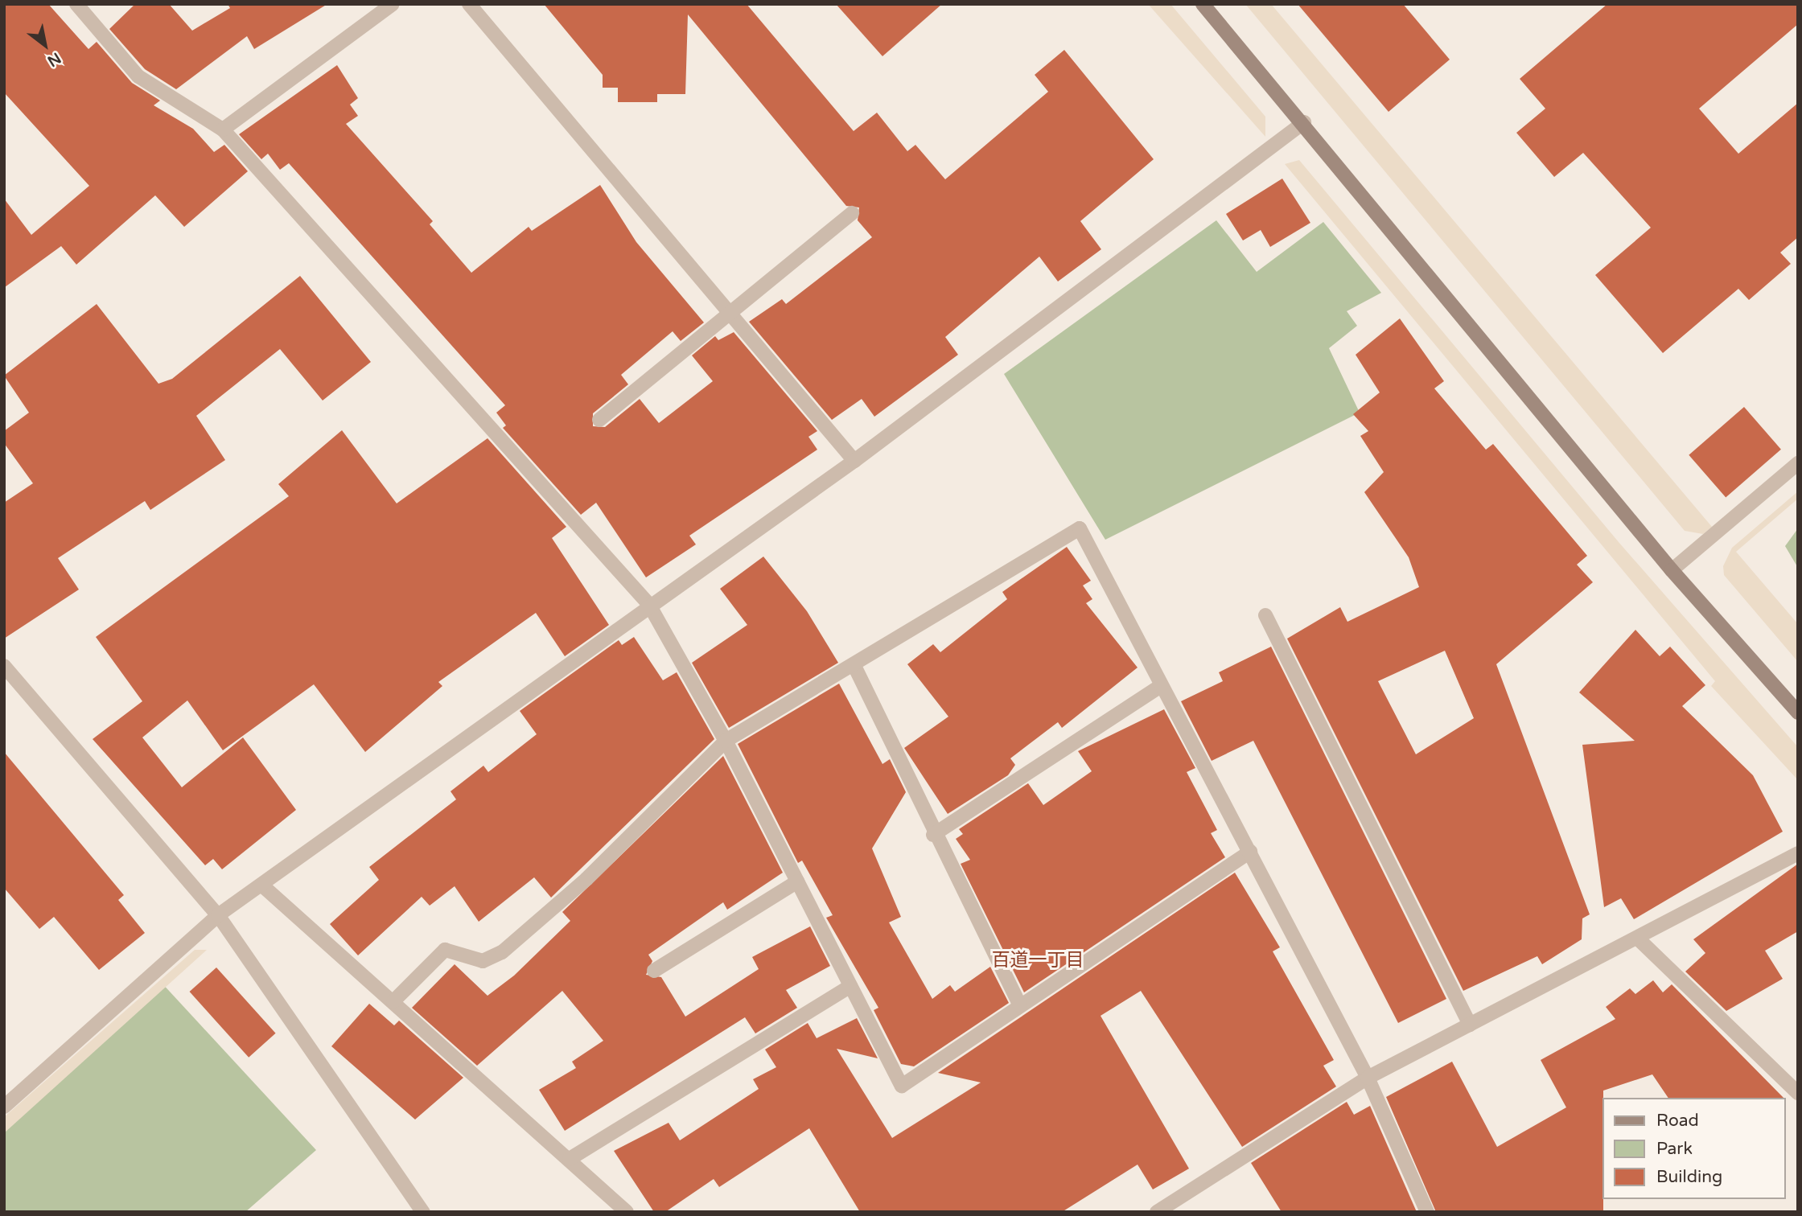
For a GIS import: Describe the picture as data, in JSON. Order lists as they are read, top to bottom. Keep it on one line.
{"districts":["百道一丁目"],"legend":["Road","Park","Building"],"north":"bottom right"}
